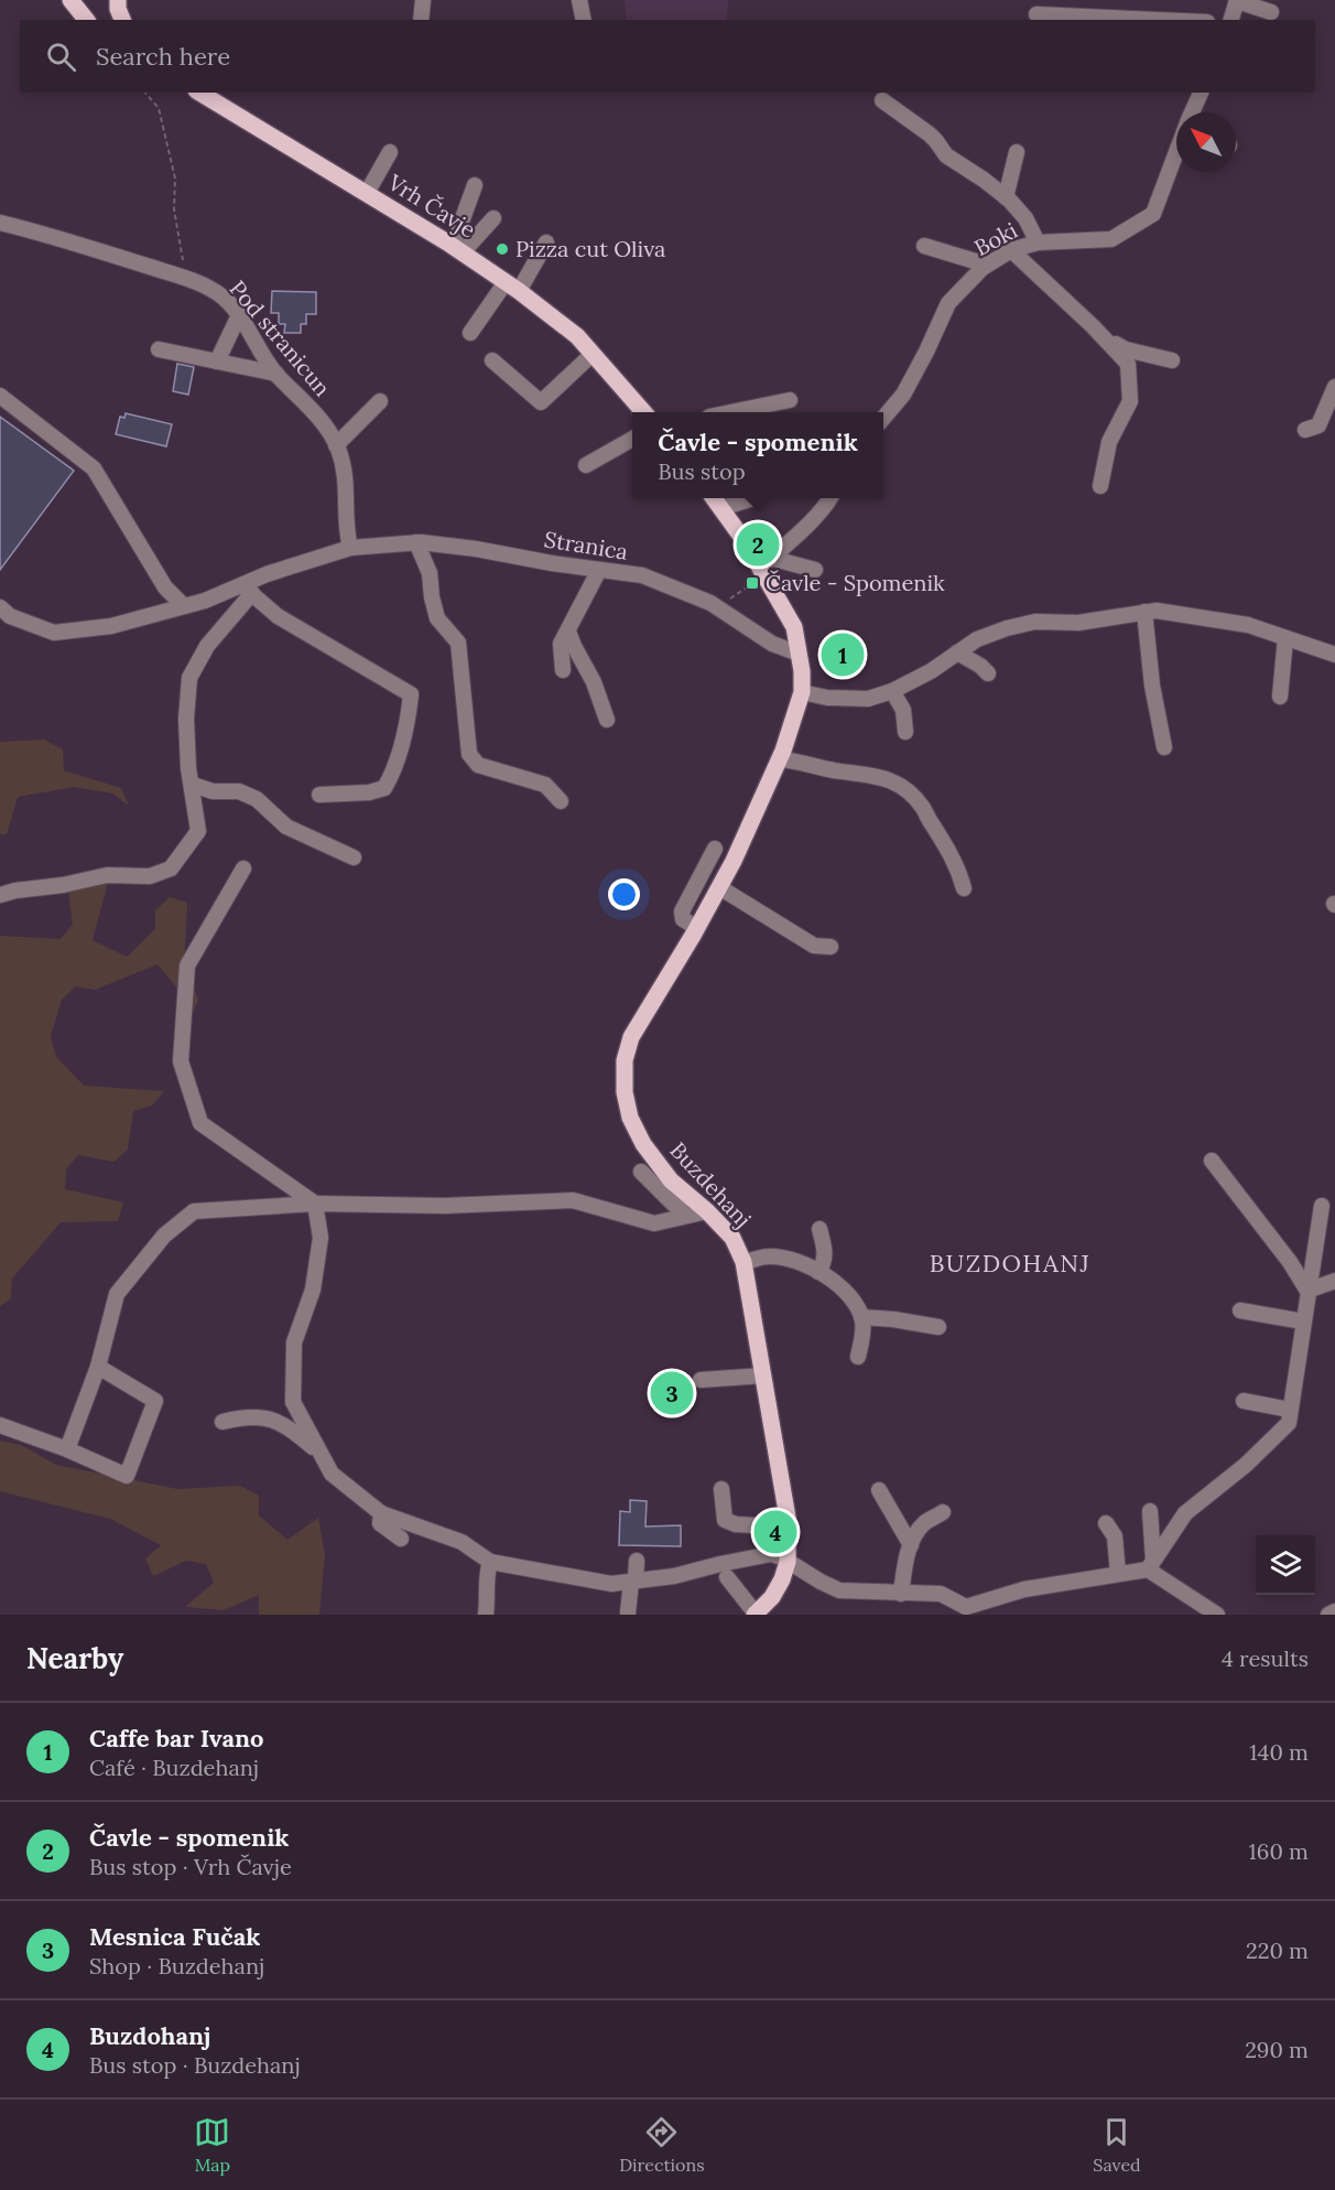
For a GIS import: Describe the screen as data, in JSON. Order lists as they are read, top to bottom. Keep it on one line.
{"streets":{"main road":["Vrh Čavje","Buzdehanj"],"street":["Boki","Pod stranicun","Stranica"]},"crossings":[["Pod stranicun","Stranica"],["Stranica","Buzdehanj"]],"districts":["BUZDOHANJ"],"places":{"other":["Pizza cut Oliva"],"transit":["Čavle - Spomenik"]},"north":"top left","page":{"search":"Search here","popup":["Čavle - spomenik","Bus stop"],"pins":["2","1","3","4"],"heading":["Nearby","4 results"],"list":[{"mark":"1","name":"Caffe bar Ivano","note":"Café · Buzdehanj","value":"140 m"},{"mark":"2","name":"Čavle - spomenik","note":"Bus stop · Vrh Čavje","value":"160 m"},{"mark":"3","name":"Mesnica Fučak","note":"Shop · Buzdehanj","value":"220 m"},{"mark":"4","name":"Buzdohanj","note":"Bus stop · Buzdehanj","value":"290 m"}],"nav":["Map","Directions","Saved"]}}
